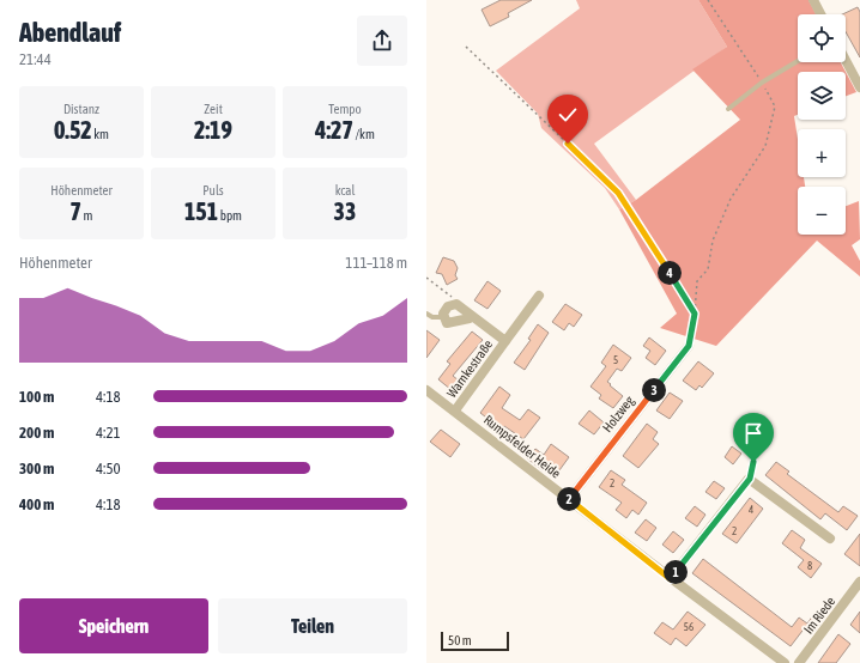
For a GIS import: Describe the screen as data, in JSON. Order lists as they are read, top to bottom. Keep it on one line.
{"streets":{"street":["Warnkestraße","Holzweg","Rumpsfelder Heide","Im Riede"]},"crossings":[["Warnkestraße","Rumpsfelder Heide"],["Holzweg","Rumpsfelder Heide"]],"house_numbers":["5","2","4","2","8","56"],"scale_bar":"50 m","page":{"heading":["Abendlauf","21:44"],"map_buttons":["+","−"],"stats":[["Distanz","0.52 km"],["Zeit","2:19"],["Tempo","4:27 /km"],["Höhenmeter","7 m"],["Puls","151 bpm"],["kcal","33"]],"chart":["Höhenmeter","111–118 m"],"pins":["4","3","2","1"],"list":[{"name":"100 m","note":"4:18"},{"name":"200 m","note":"4:21"},{"name":"300 m","note":"4:50"},{"name":"400 m","note":"4:18"}],"buttons":["Speichern","Teilen"],"scale":"50 m"}}
